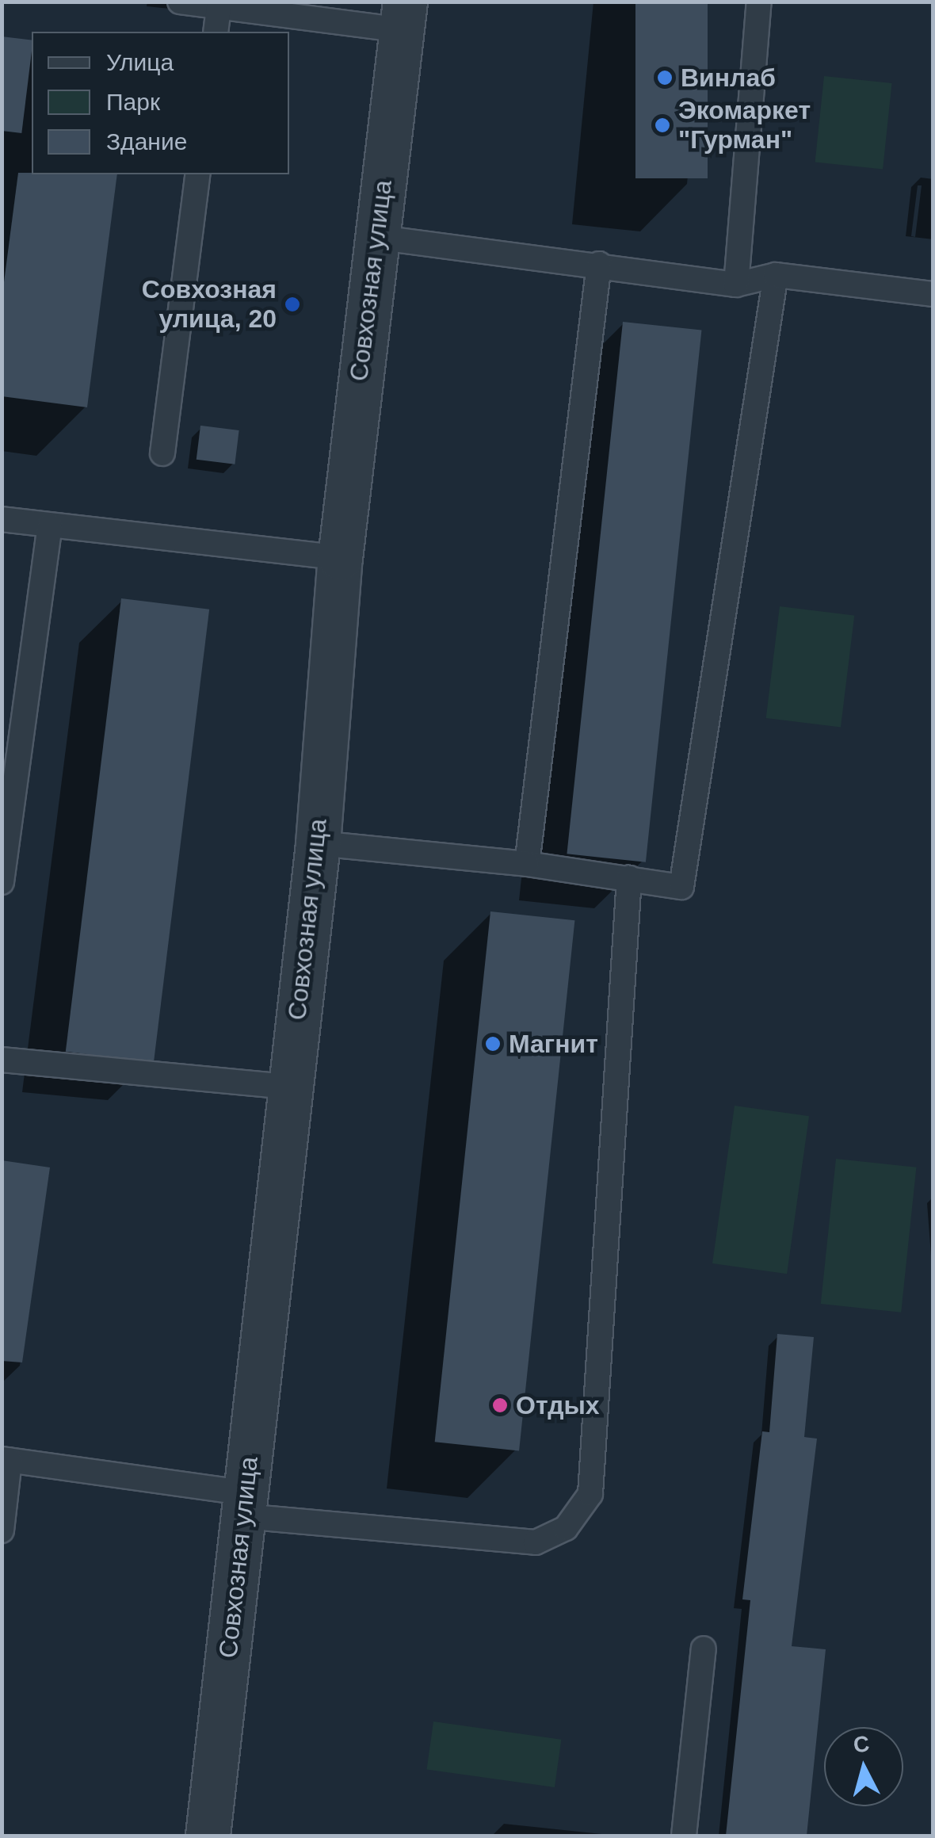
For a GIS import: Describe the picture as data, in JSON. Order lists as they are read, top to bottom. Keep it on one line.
{"streets":{"street":["Совхозная улица"]},"places":["Винлаб","Экомаркет \"Гурман\"","Совхозная улица, 20","Магнит","Отдых"],"legend":["Улица","Парк","Здание"],"north":"top"}
